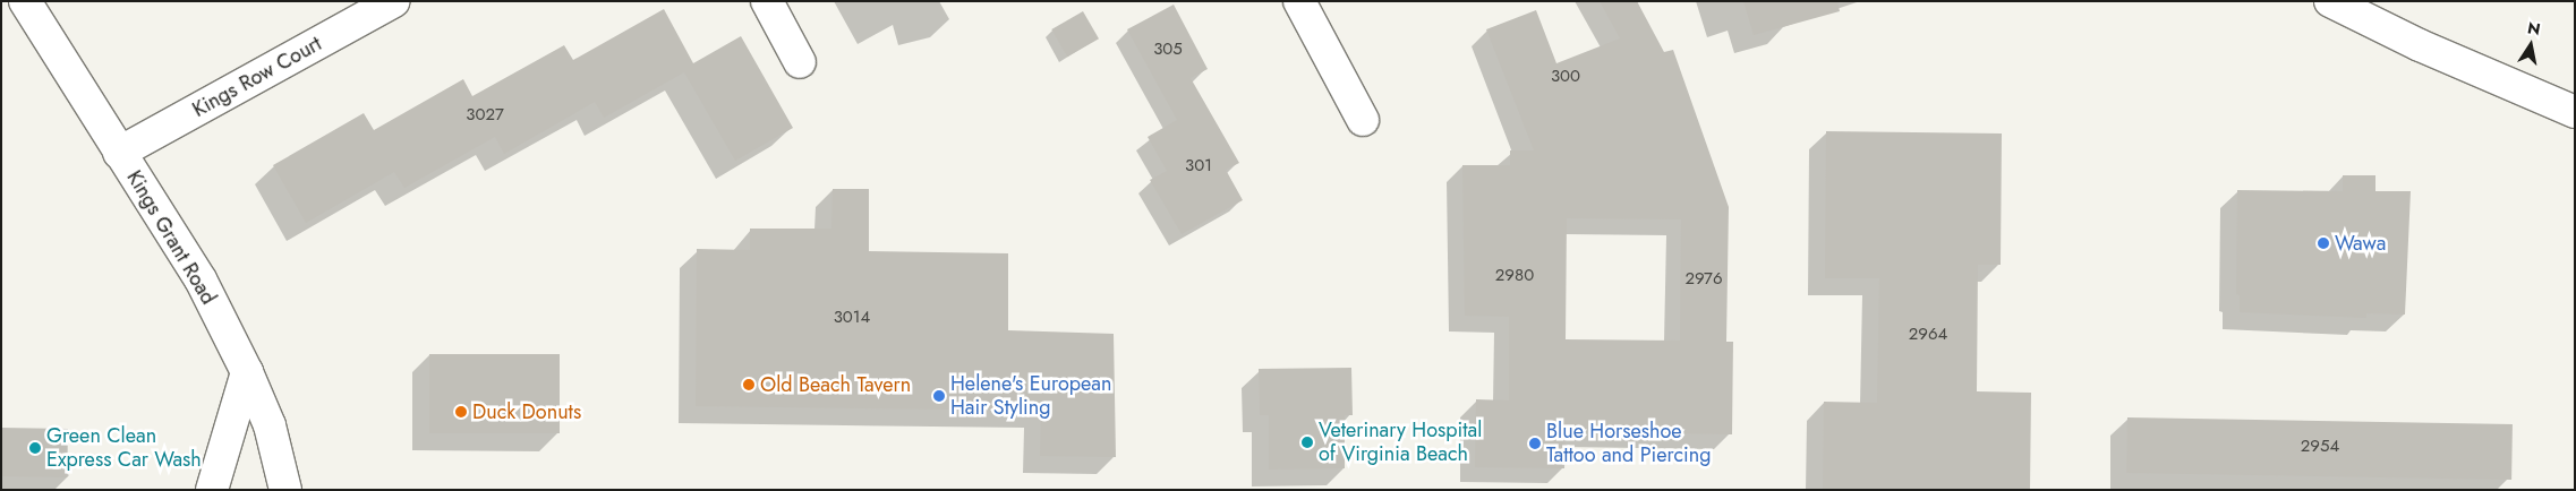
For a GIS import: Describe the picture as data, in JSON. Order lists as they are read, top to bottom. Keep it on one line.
{"streets":{"street":["Kings Row Court","Kings Grant Road"]},"crossings":[["Kings Row Court","Kings Grant Road"]],"places":["Wawa","Old Beach Tavern","Helene's European Hair Styling","Duck Donuts","Veterinary Hospital of Virginia Beach","Blue Horseshoe Tattoo and Piercing","Green Clean Express Car Wash"],"house_numbers":["305","300","3027","301","2980","2976","3014","2964","2954"],"north":"top"}
